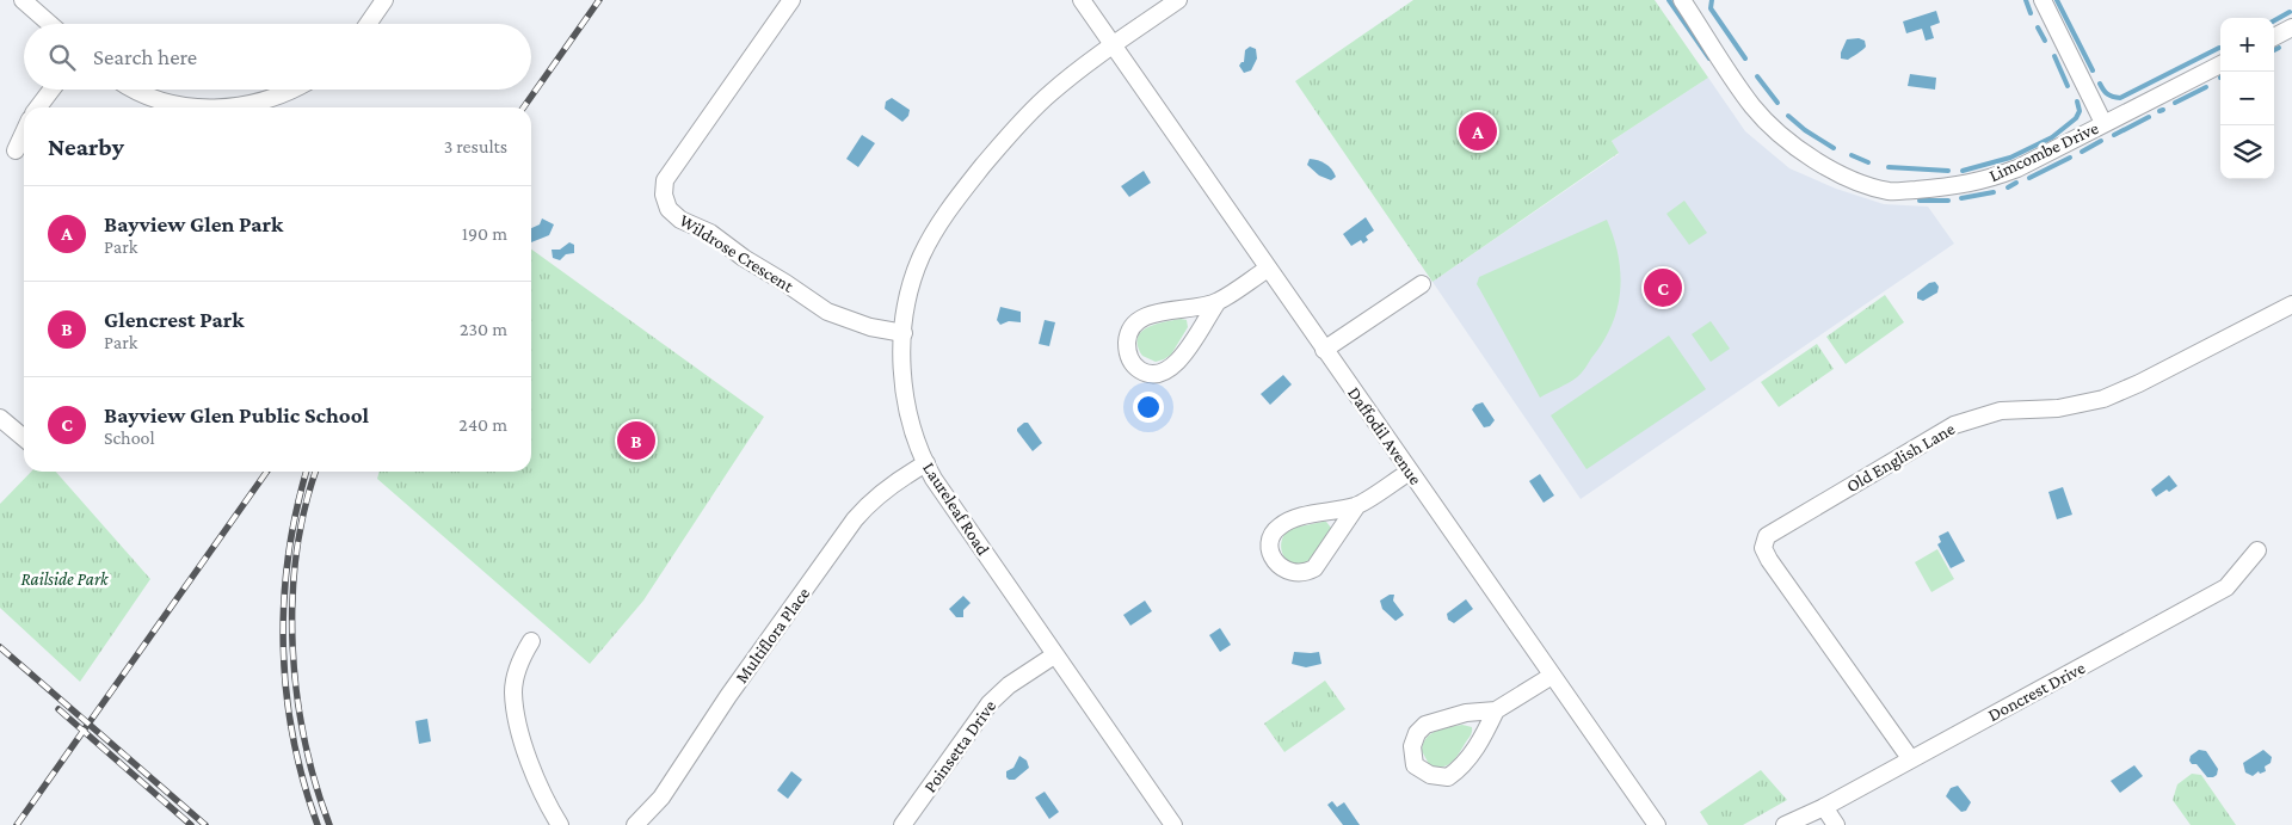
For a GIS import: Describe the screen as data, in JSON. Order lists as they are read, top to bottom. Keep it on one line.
{"streets":{"street":["Limcombe Drive","Wildrose Crescent","Daffodil Avenue","Old English Lane","Laureleaf Road","Multiflora Place","Doncrest Drive","Poinsetta Drive"]},"crossings":[["Wildrose Crescent","Laureleaf Road"],["Daffodil Avenue","Laureleaf Road"],["Old English Lane","Doncrest Drive"],["Laureleaf Road","Multiflora Place"],["Laureleaf Road","Poinsetta Drive"]],"parks":["Railside Park"],"page":{"map_buttons":["+","−"],"search":"Search here","heading":["Nearby","3 results"],"pins":["A","C","B"],"list":[{"mark":"A","name":"Bayview Glen Park","note":"Park","value":"190 m"},{"mark":"B","name":"Glencrest Park","note":"Park","value":"230 m"},{"mark":"C","name":"Bayview Glen Public School","note":"School","value":"240 m"}]}}
